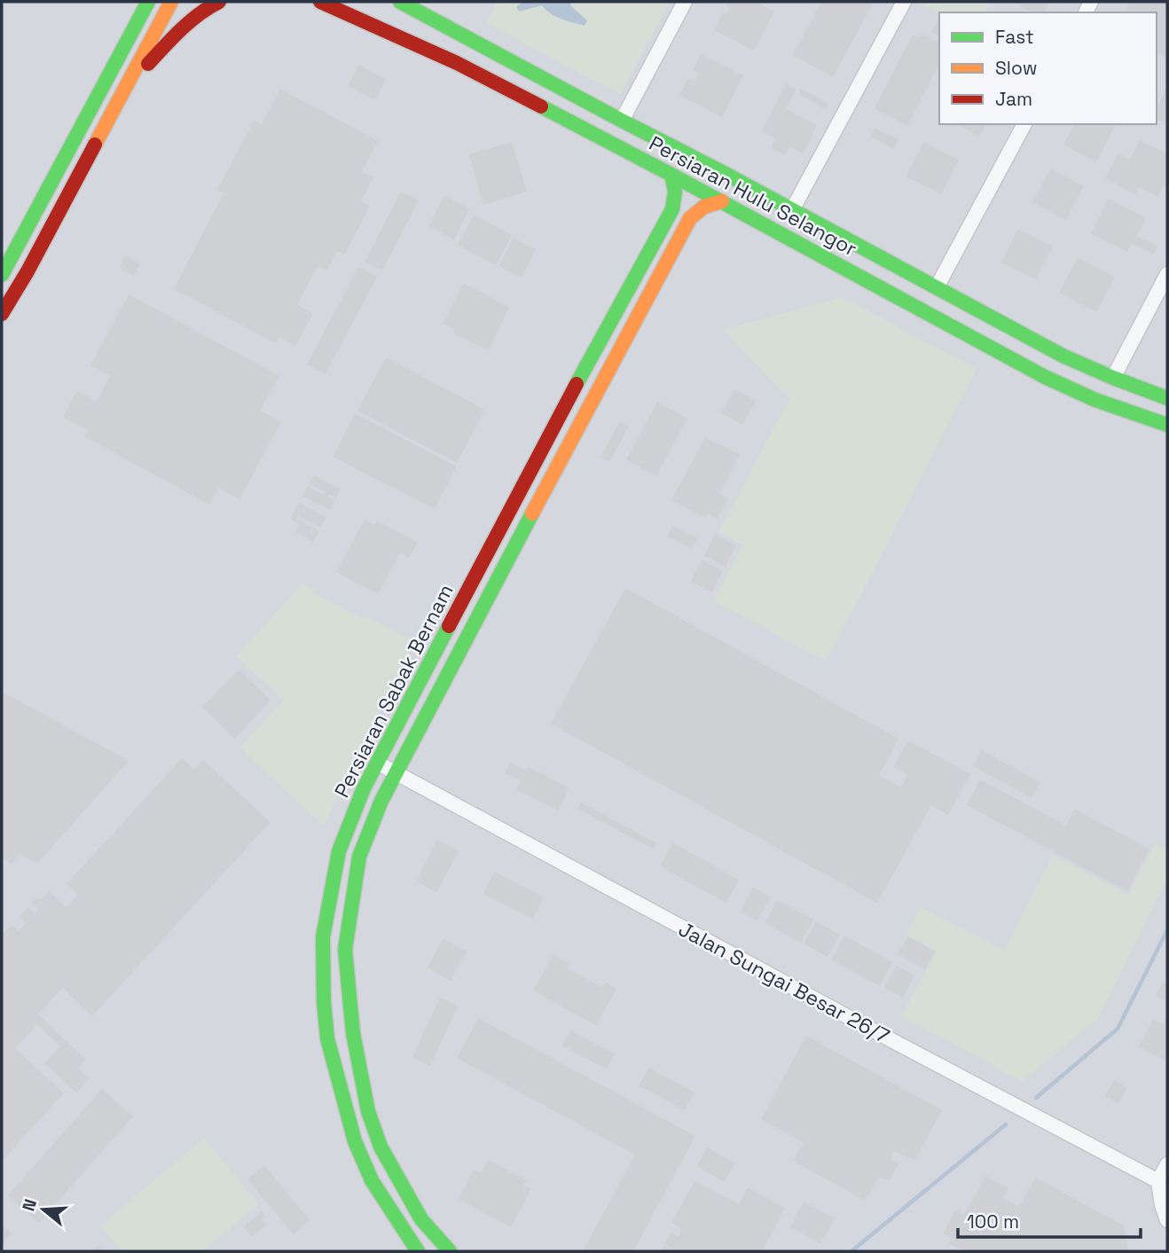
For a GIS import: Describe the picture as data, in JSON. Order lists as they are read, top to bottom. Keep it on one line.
{"streets":{"main road":["Persiaran Hulu Selangor","Persiaran Sabak Bernam"],"street":["Jalan Sungai Besar 26/7"]},"crossings":[["Persiaran Hulu Selangor","Persiaran Sabak Bernam"],["Persiaran Sabak Bernam","Jalan Sungai Besar 26/7"]],"legend":["Fast","Slow","Jam"],"scale_bar":"100 m","north":"left"}
